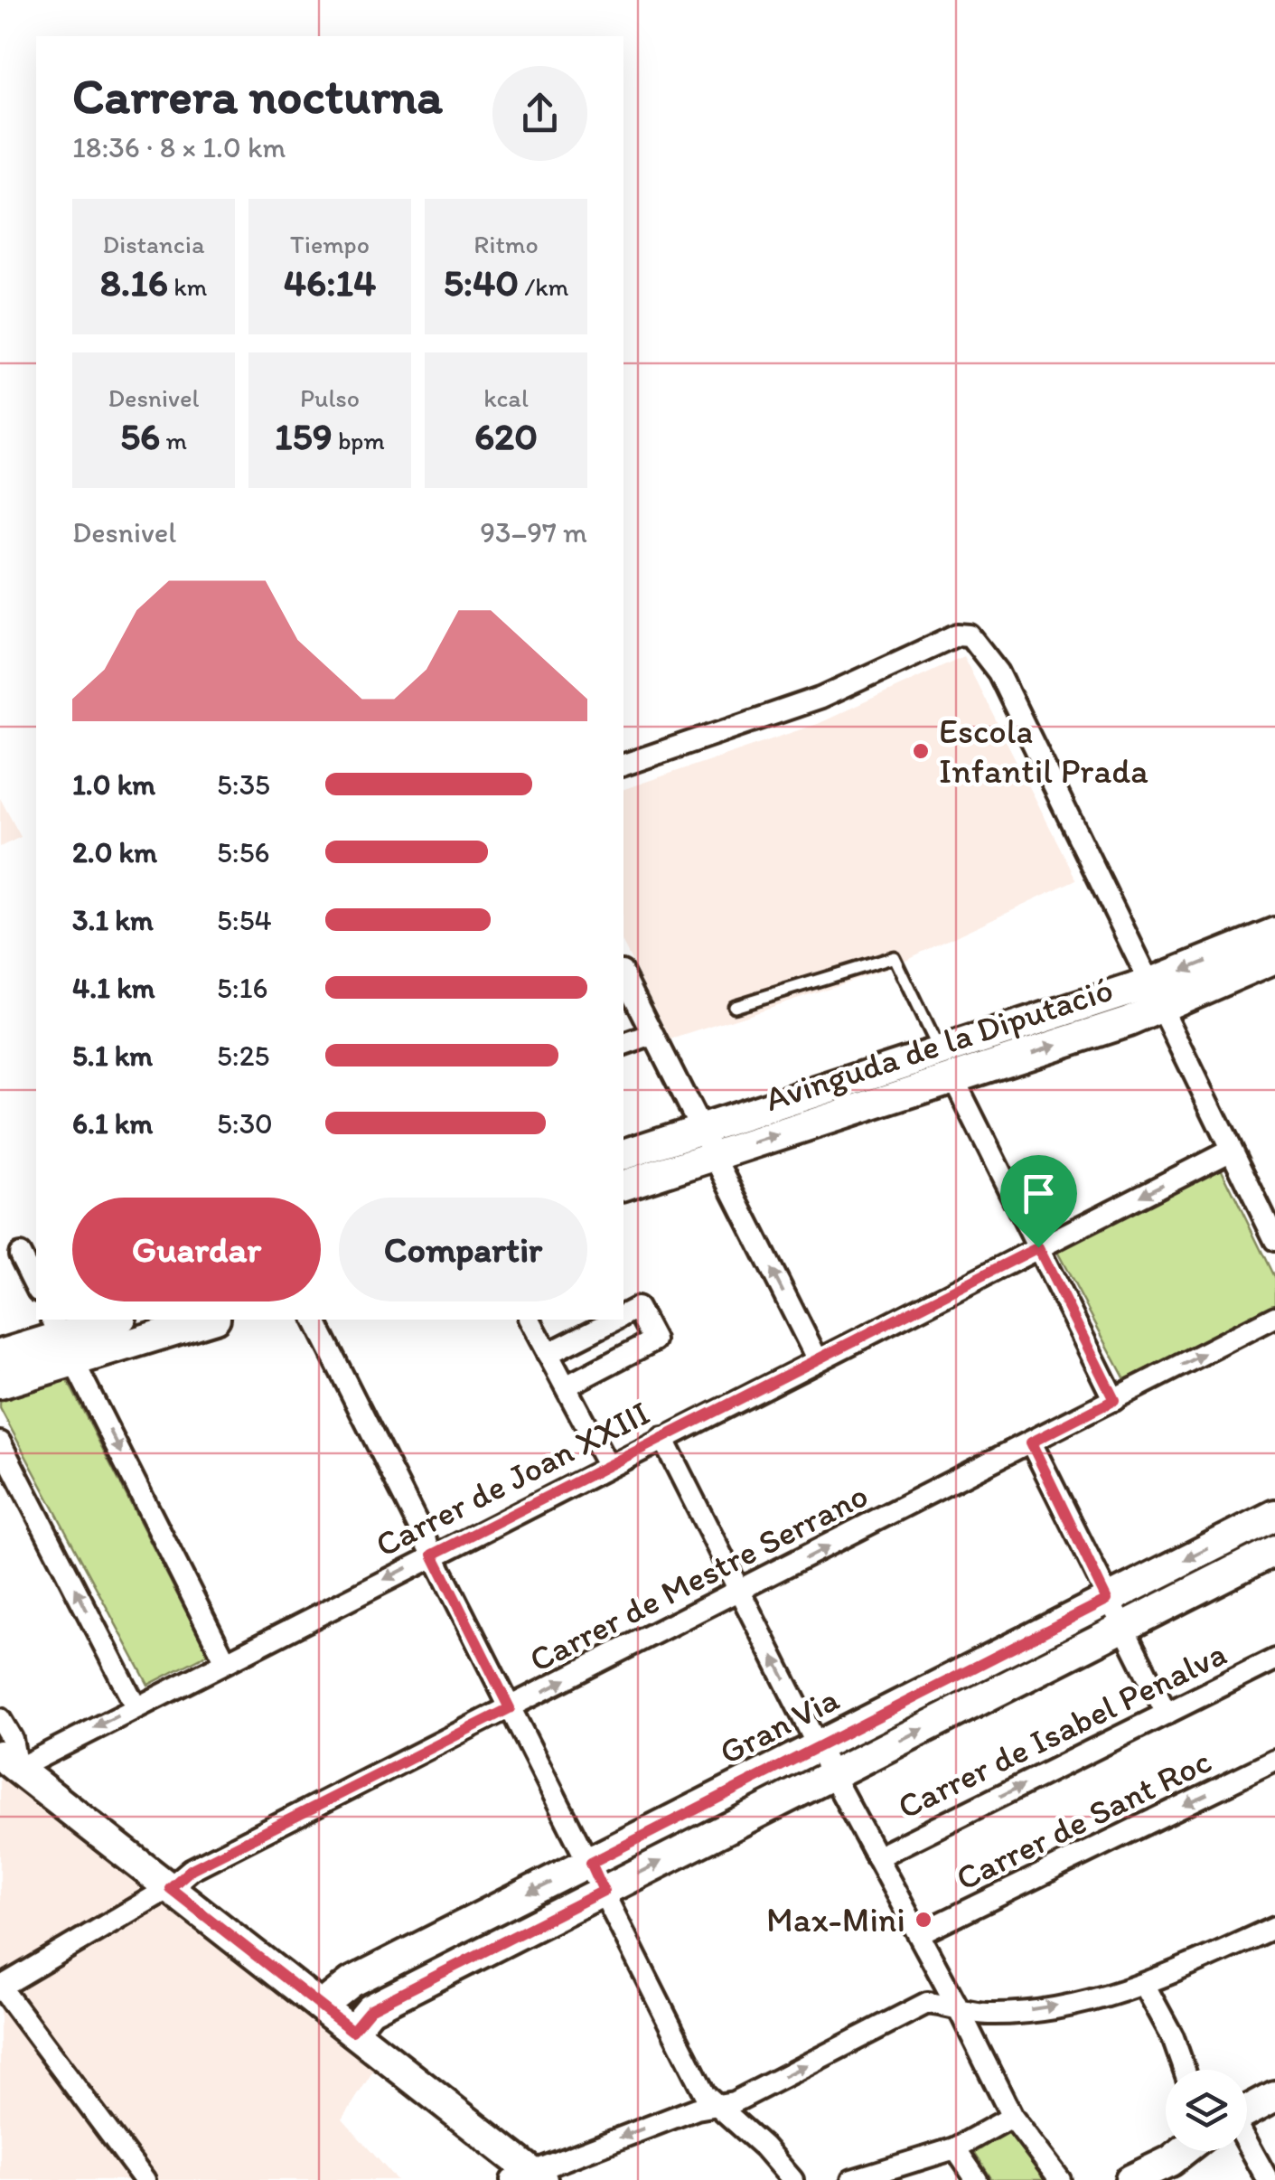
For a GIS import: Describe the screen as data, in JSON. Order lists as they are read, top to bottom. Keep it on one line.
{"streets":{"street":["Avinguda de la Diputació","Carrer de Joan XXIII","Carrer de Mestre Serrano","Gran Via","Carrer de Isabel Penalva","Carrer de Sant Roc"]},"one_way":["Carrer de Joan XXIII","Carrer de Mestre Serrano","Carrer de Isabel Penalva"],"places":["Escola Infantil Prada","Max-Mini"],"page":{"heading":["Carrera nocturna","18:36 · 8 × 1.0 km"],"stats":[["Distancia","8.16 km"],["Tiempo","46:14"],["Ritmo","5:40 /km"],["Desnivel","56 m"],["Pulso","159 bpm"],["kcal","620"]],"chart":["Desnivel","93–97 m"],"list":[{"name":"1.0 km","note":"5:35"},{"name":"2.0 km","note":"5:56"},{"name":"3.1 km","note":"5:54"},{"name":"4.1 km","note":"5:16"},{"name":"5.1 km","note":"5:25"},{"name":"6.1 km","note":"5:30"}],"buttons":["Guardar","Compartir"]}}
